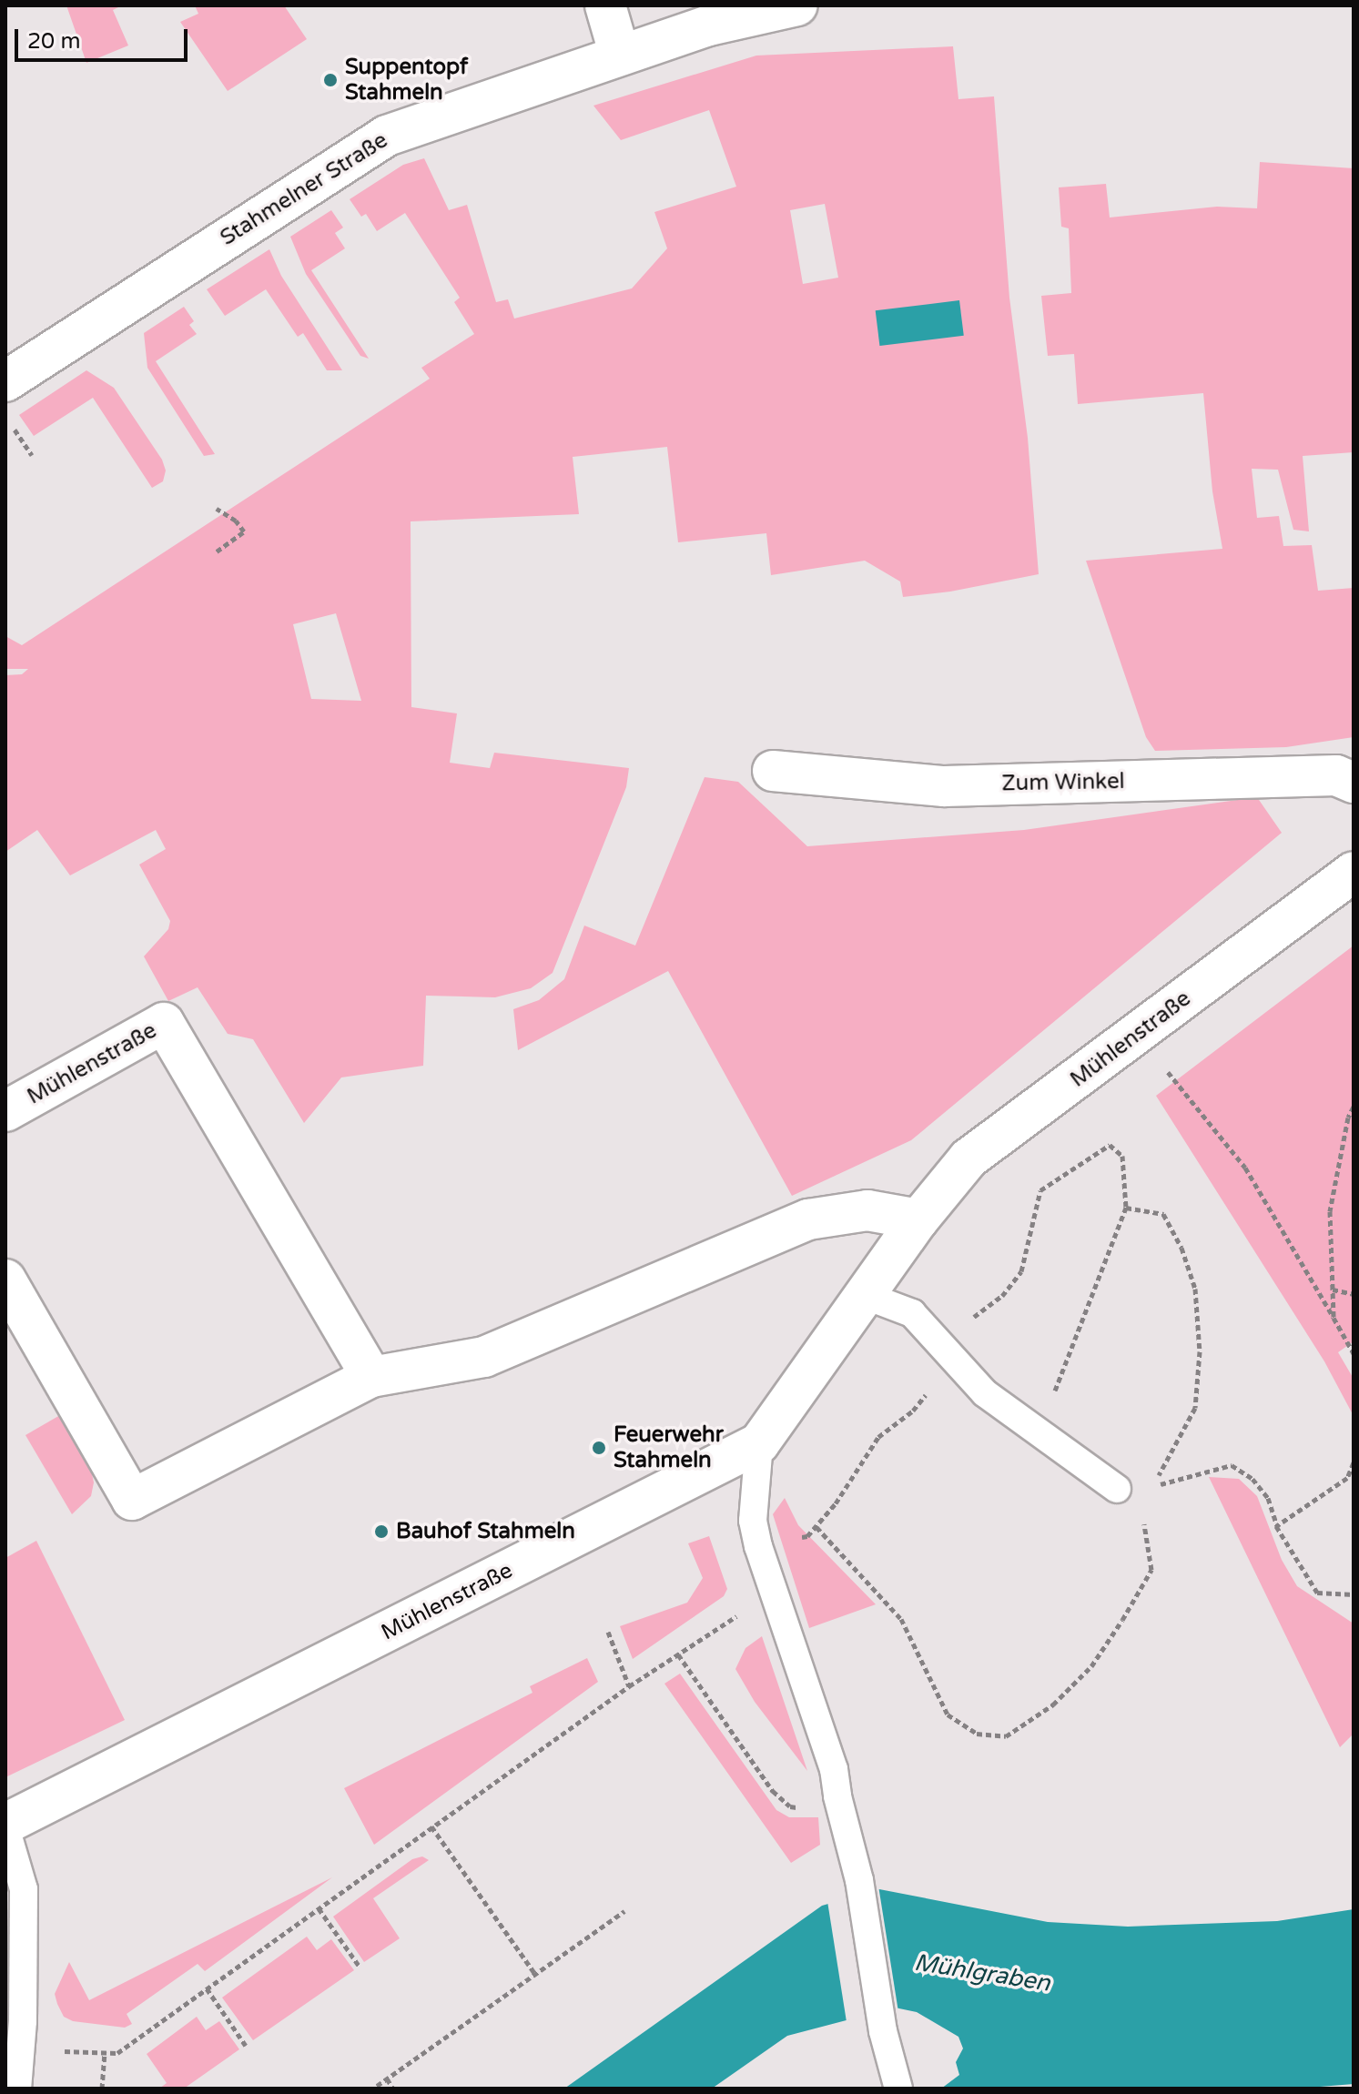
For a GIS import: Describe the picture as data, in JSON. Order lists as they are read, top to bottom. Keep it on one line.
{"streets":{"street":["Stahmelner Straße","Zum Winkel","Mühlenstraße"]},"water":["Mühlgraben"],"places":["Suppentopf Stahmeln","Feuerwehr Stahmeln","Bauhof Stahmeln"],"scale_bar":"20 m"}
